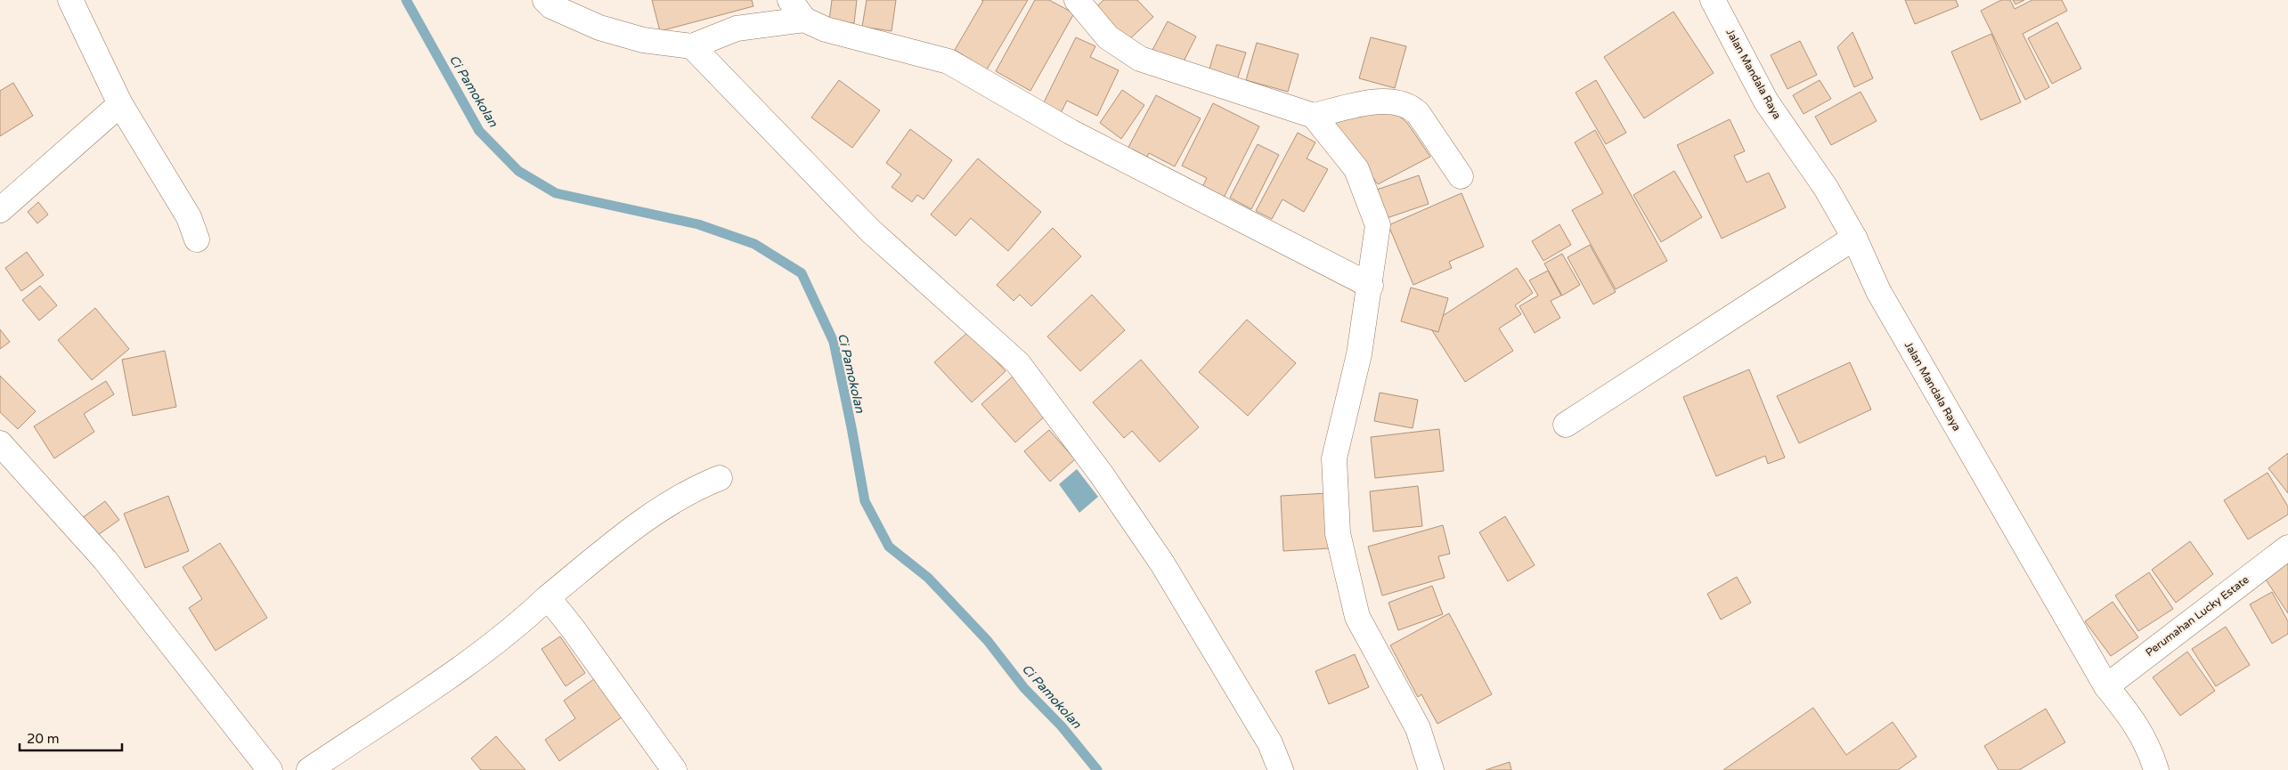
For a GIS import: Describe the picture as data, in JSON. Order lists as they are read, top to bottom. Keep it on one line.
{"streets":{"street":["Jalan Mandala Raya","Perumahan Lucky Estate"]},"crossings":[["Jalan Mandala Raya","Perumahan Lucky Estate"]],"water":["Ci Pamokolan"],"scale_bar":"20 m"}
